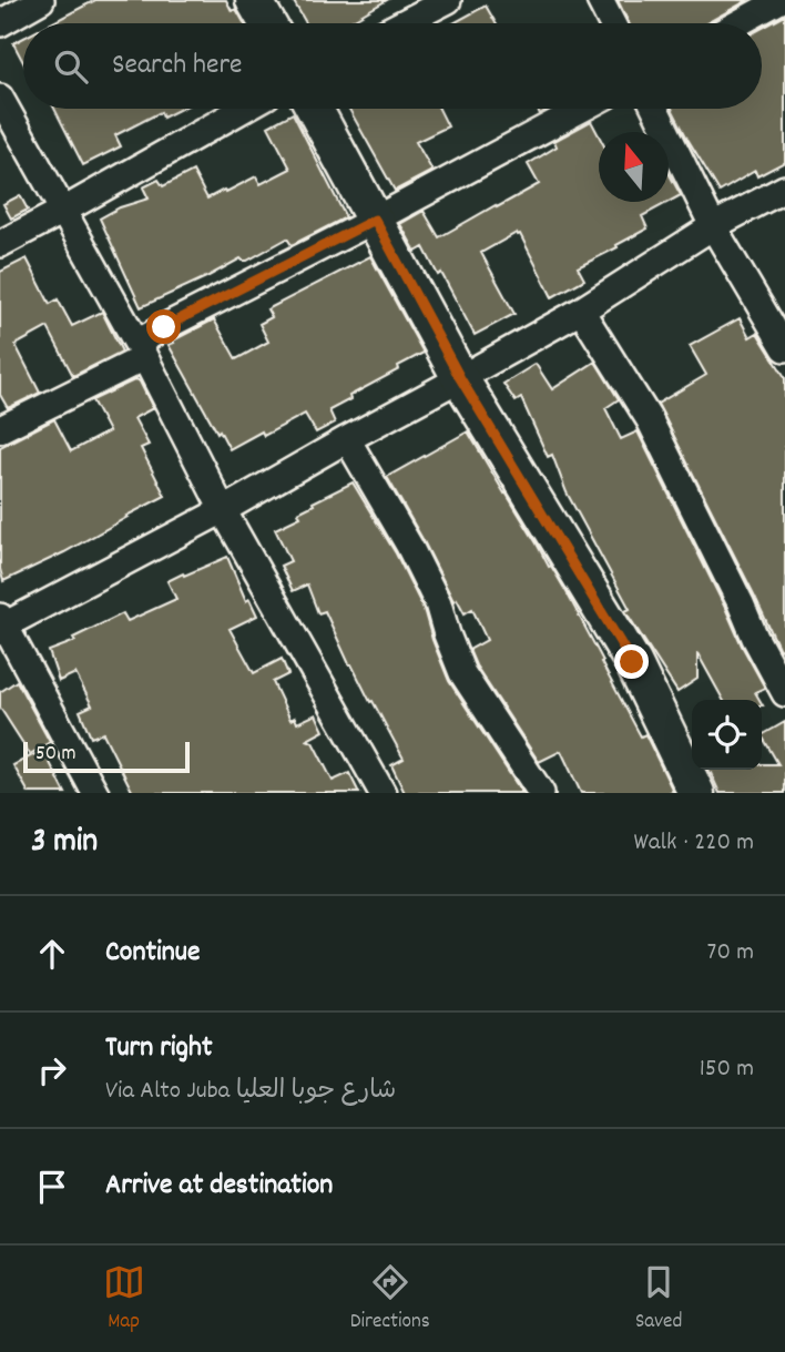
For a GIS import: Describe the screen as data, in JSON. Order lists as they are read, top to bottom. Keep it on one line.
{"scale_bar":"50 m","north":"top","page":{"search":"Search here","scale":"50 m","heading":["3 min","Walk · 220 m"],"list":[["Continue","70 m"],["Turn right","Via Alto Juba شارع جوبا العليا","150 m"],"Arrive at destination"],"nav":["Map","Directions","Saved"]}}
